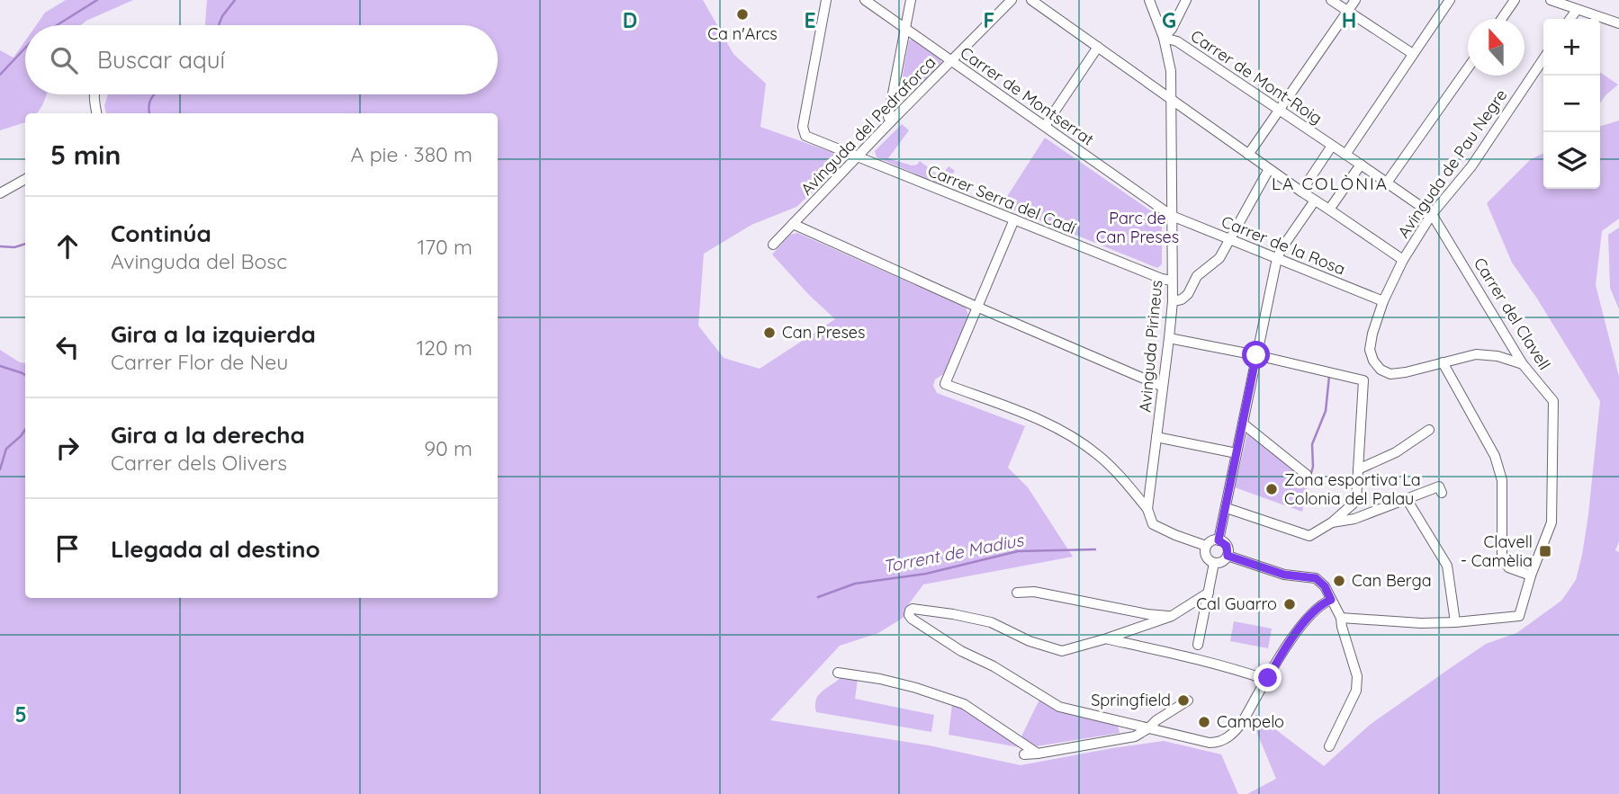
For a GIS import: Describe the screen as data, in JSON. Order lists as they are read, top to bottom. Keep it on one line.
{"streets":{"street":["Carrer de Mont-Roig","Carrer de Montserrat","Avinguda del Pedraforca","Avinguda de Pau Negre","Carrer Serra del Cadí","Carrer de la Rosa","Carrer del Clavell","Avinguda Pirineus"]},"crossings":[["Carrer de Mont-Roig","Avinguda Pirineus"],["Carrer de Montserrat","Avinguda del Pedraforca"],["Carrer de Montserrat","Carrer de la Rosa"],["Carrer de Montserrat","Avinguda Pirineus"],["Avinguda del Pedraforca","Carrer Serra del Cadí"],["Avinguda de Pau Negre","Carrer de la Rosa"],["Avinguda de Pau Negre","Carrer del Clavell"],["Carrer Serra del Cadí","Avinguda Pirineus"],["Carrer de la Rosa","Avinguda Pirineus"]],"districts":["LA COLÒNIA"],"water":["Torrent de Madius"],"parks":["Parc de Can Preses"],"places":{"other":["Ca n'Arcs","Can Preses","Zona esportiva La Colonia del Palau","Can Berga","Cal Guarro","Springfield","Campelo"],"transit":["Clavell - Camèlia"]},"north":"top","page":{"map_buttons":["+","−"],"search":"Buscar aquí","heading":["5 min","A pie · 380 m"],"list":[["Continúa","Avinguda del Bosc","170 m"],["Gira a la izquierda","Carrer Flor de Neu","120 m"],["Gira a la derecha","Carrer dels Olivers","90 m"],"Llegada al destino"]},"grid":{"columns":["D","E","F","G","H"],"rows":["5"]}}
